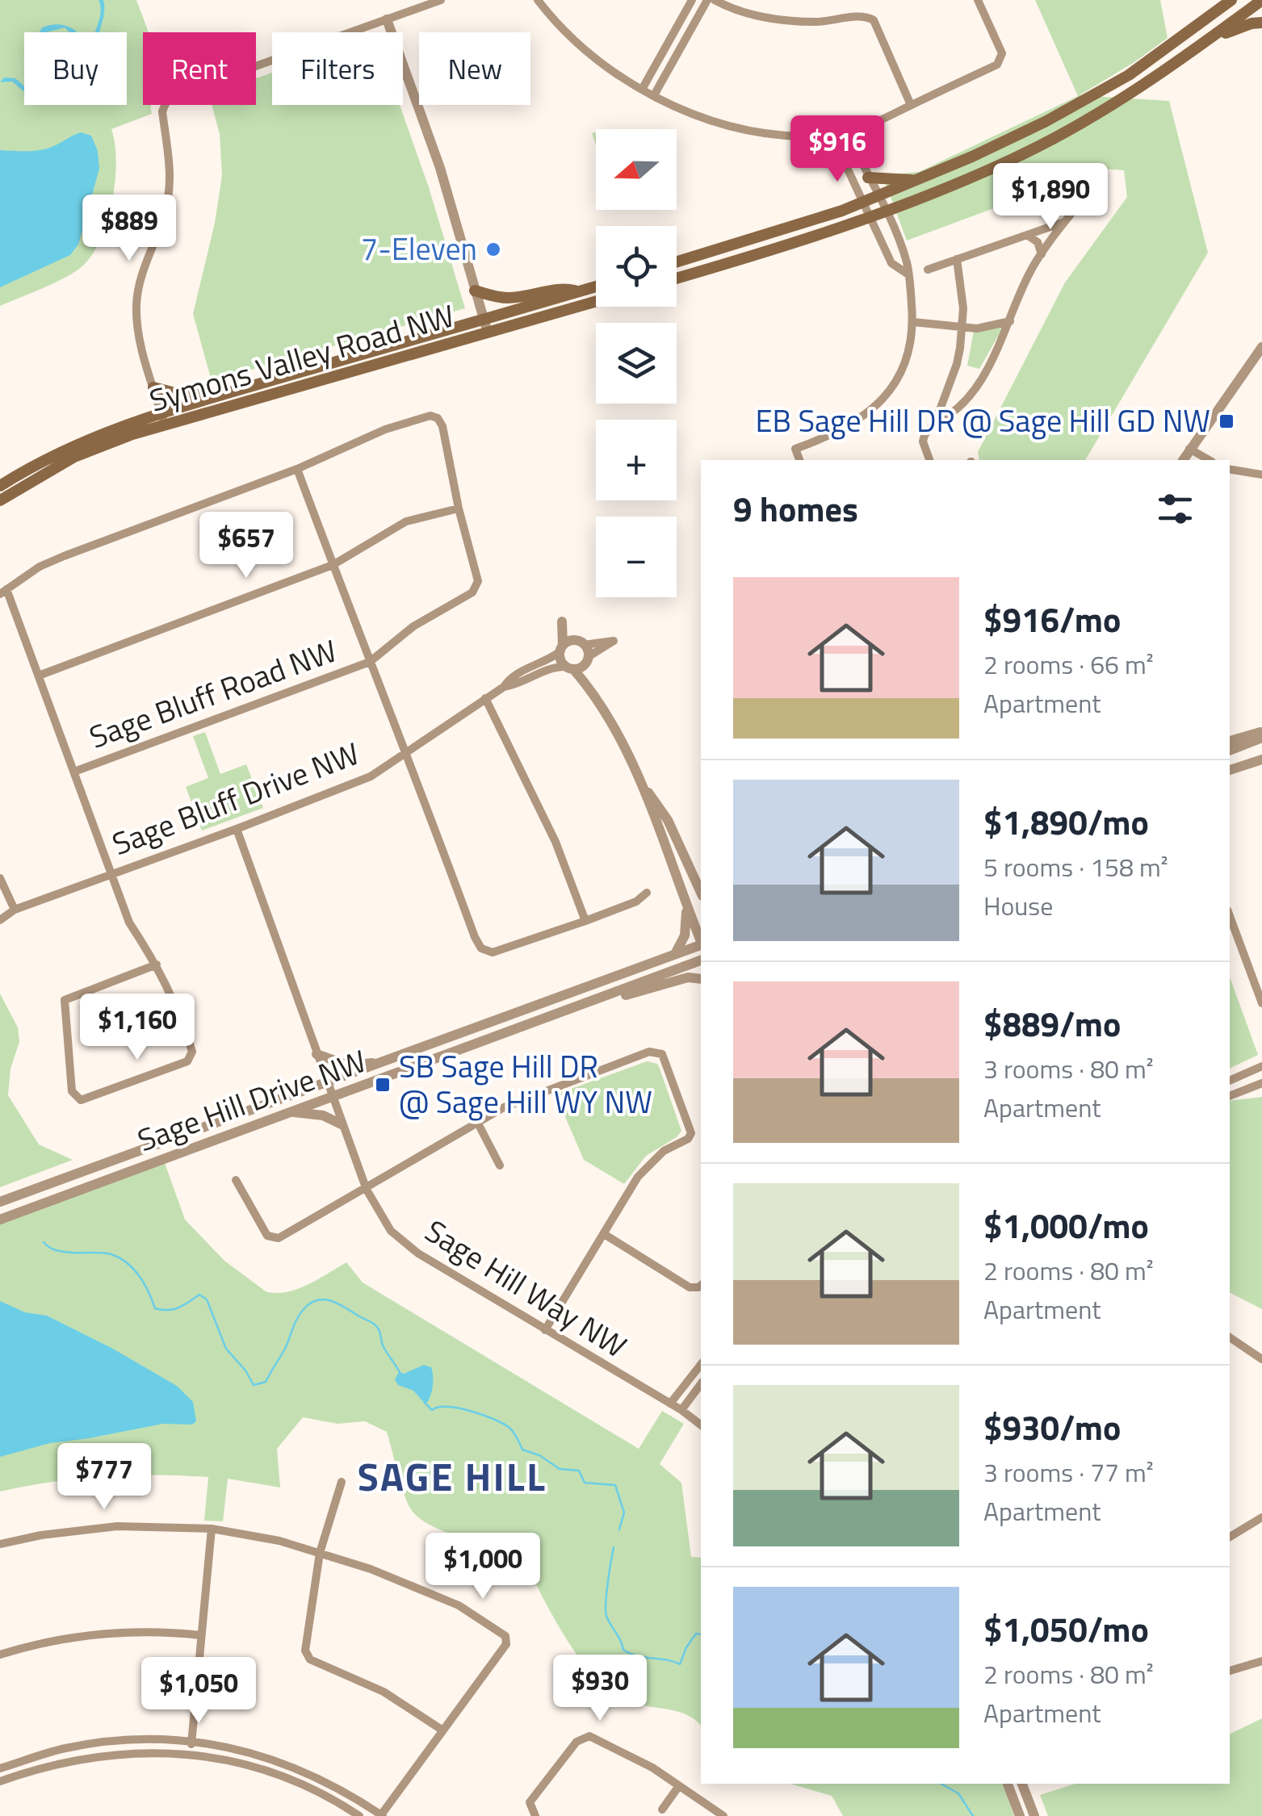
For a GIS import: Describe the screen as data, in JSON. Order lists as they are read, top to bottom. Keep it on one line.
{"streets":{"main road":["Symons Valley Road NW"],"street":["Sage Bluff Road NW","Sage Bluff Drive NW","Sage Hill Drive NW","Sage Hill Way NW"]},"crossings":[["Sage Bluff Drive NW","Sage Hill Way NW"],["Sage Hill Drive NW","Sage Hill Way NW"]],"districts":["SAGE HILL"],"places":{"other":["7-Eleven"],"transit":["EB Sage Hill DR @ Sage Hill GD NW","SB Sage Hill DR @ Sage Hill WY NW"]},"north":"left","page":{"chip":["Buy","Rent","Filters","New"],"price":["$916","$1,890","$889","$657","$1,160","$777","$1,000","$930","$1,050"],"map_buttons":["+","−"],"heading":"9 homes","list":[{"name":"$916/mo","note":"2 rooms · 66 m² · Apartment"},{"name":"$1,890/mo","note":"5 rooms · 158 m² · House"},{"name":"$889/mo","note":"3 rooms · 80 m² · Apartment"},{"name":"$1,000/mo","note":"2 rooms · 80 m² · Apartment"},{"name":"$930/mo","note":"3 rooms · 77 m² · Apartment"},{"name":"$1,050/mo","note":"2 rooms · 80 m² · Apartment"}]}}
